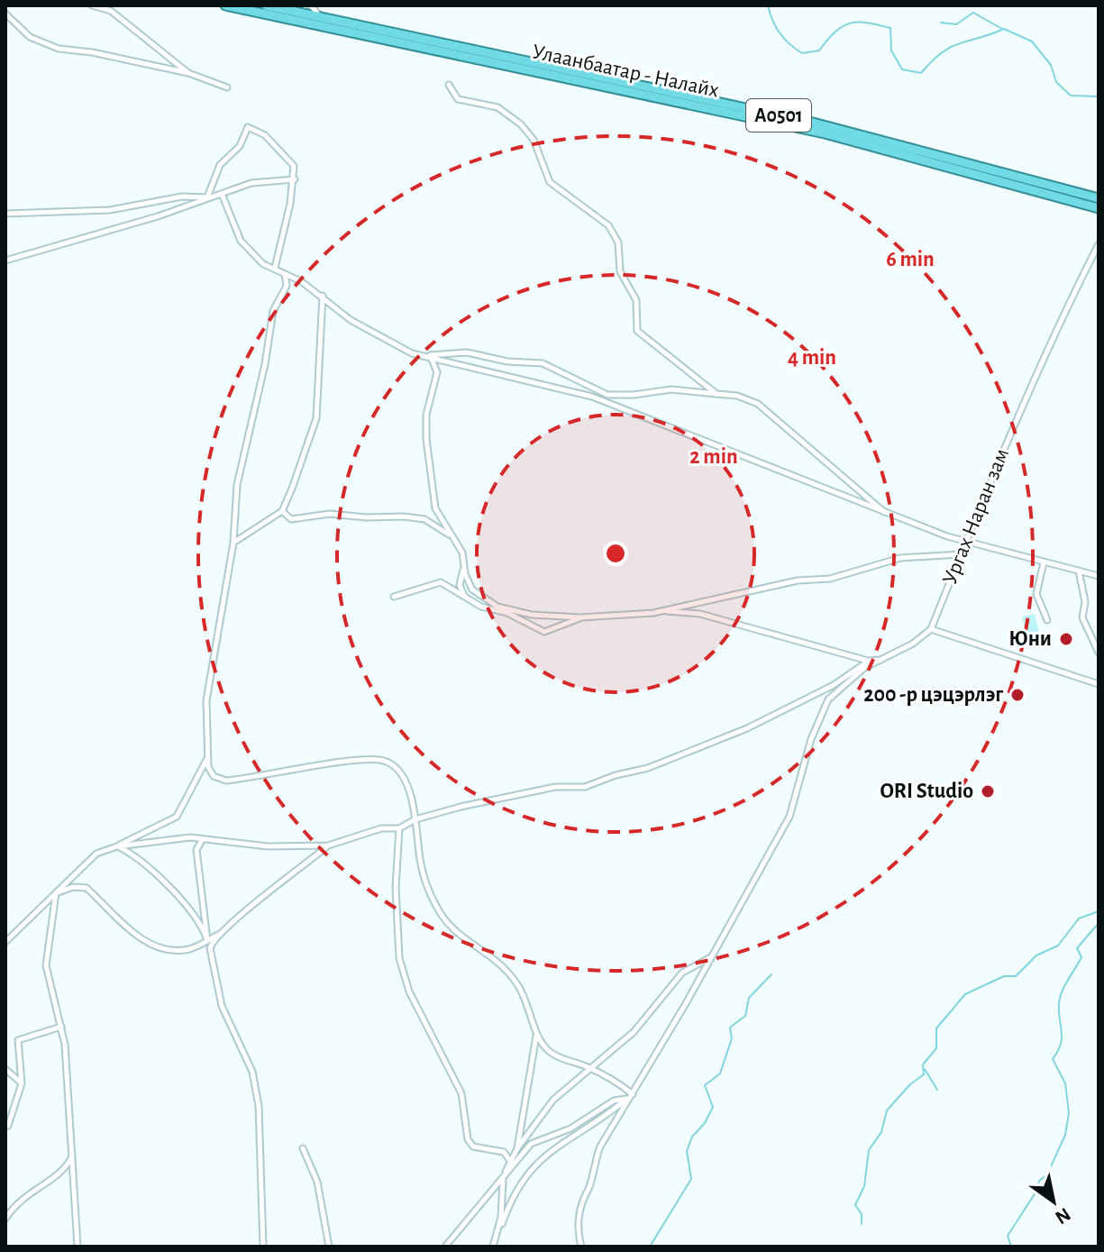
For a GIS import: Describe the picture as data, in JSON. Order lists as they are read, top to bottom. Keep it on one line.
{"streets":{"highway":["Улаанбаатар - Налайх","A0501"],"street":["Ургах Наран зам"]},"crossings":[["Улаанбаатар - Налайх","A0501"]],"places":["Юни","200 -р цэцэрлэг","ORI Studio"],"north":"bottom right","rings":["6 min","4 min","2 min"]}
